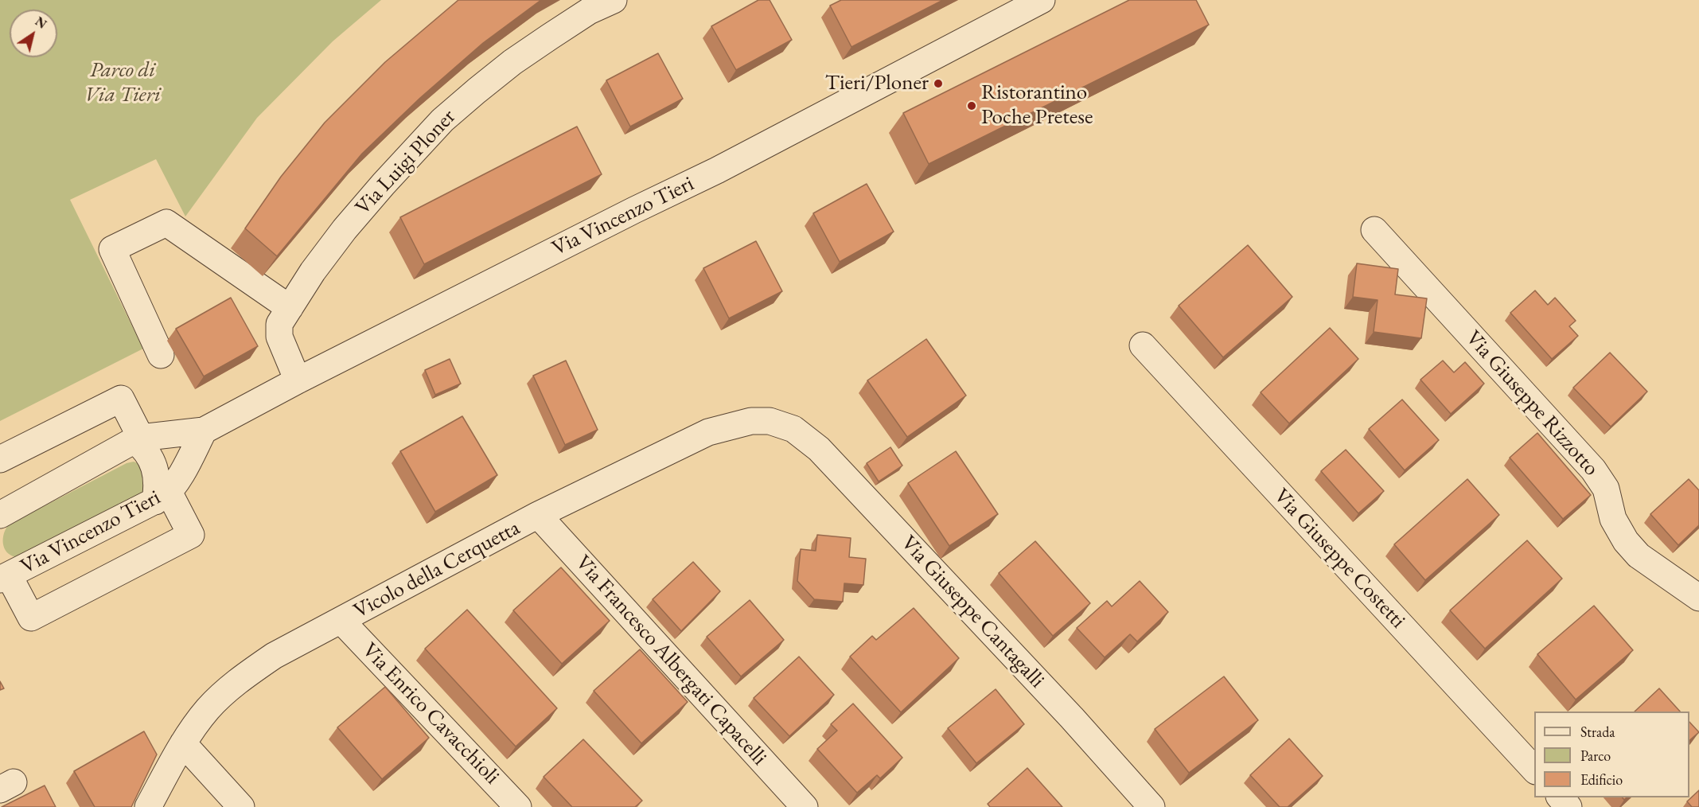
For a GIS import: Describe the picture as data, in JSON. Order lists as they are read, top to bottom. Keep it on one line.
{"streets":{"street":["Via Luigi Ploner","Via Vincenzo Tieri","Via Giuseppe Rizzotto","Via Giuseppe Costetti","Vicolo della Cerquetta","Via Giuseppe Cantagalli","Via Francesco Albergati Capacelli","Via Enrico Cavacchioli"]},"crossings":[["Via Luigi Ploner","Via Vincenzo Tieri"],["Vicolo della Cerquetta","Via Giuseppe Cantagalli"],["Vicolo della Cerquetta","Via Francesco Albergati Capacelli"],["Vicolo della Cerquetta","Via Enrico Cavacchioli"]],"parks":["Parco di Via Tieri"],"places":["Tieri/Ploner","Ristorantino Poche Pretese"],"legend":["Strada","Parco","Edificio"],"north":"top right"}
